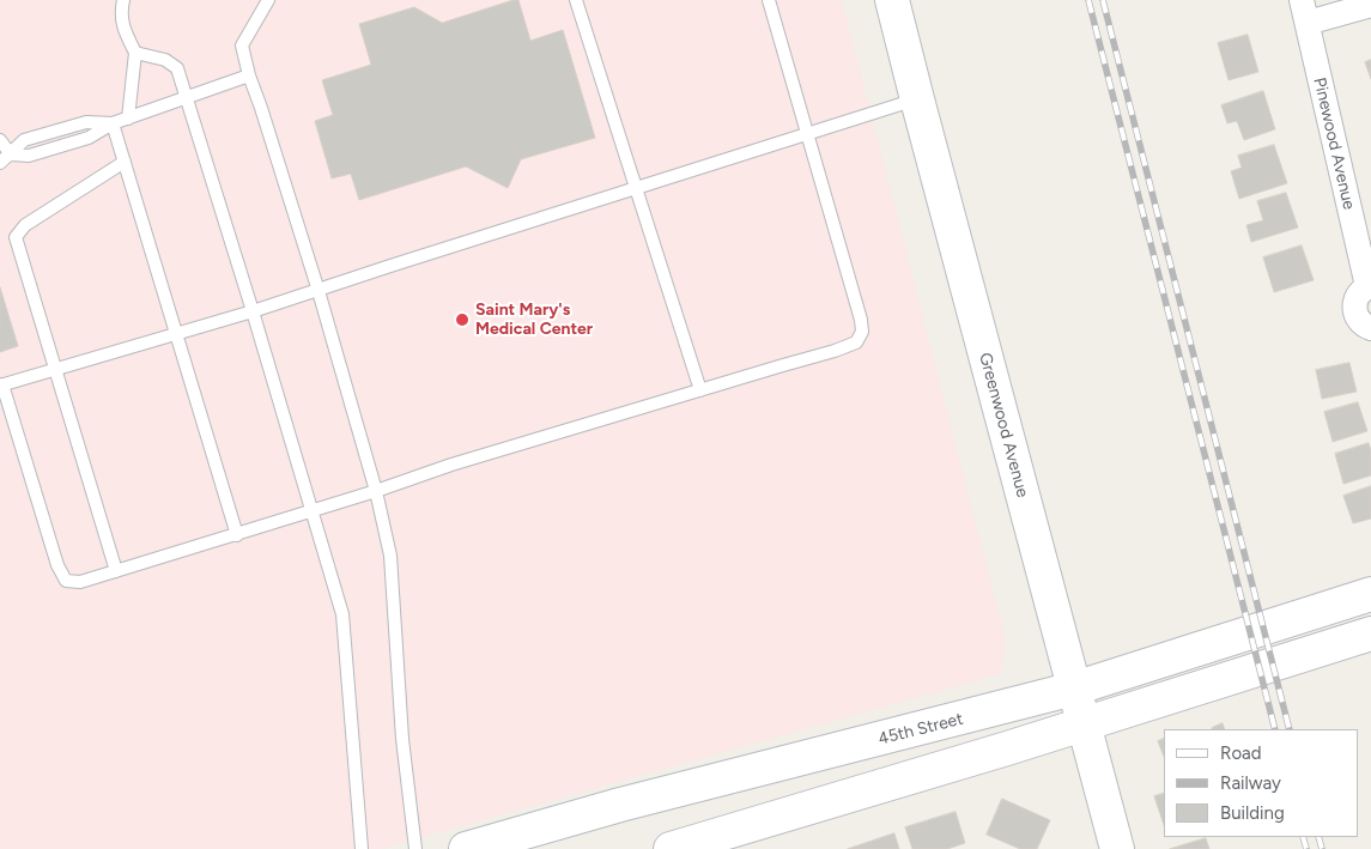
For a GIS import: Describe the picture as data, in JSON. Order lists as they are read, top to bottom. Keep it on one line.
{"streets":{"main road":["Greenwood Avenue","45th Street"],"street":["Pinewood Avenue"]},"crossings":[["Greenwood Avenue","45th Street"]],"places":["Saint Mary's Medical Center"],"legend":["Road","Railway","Building"]}
